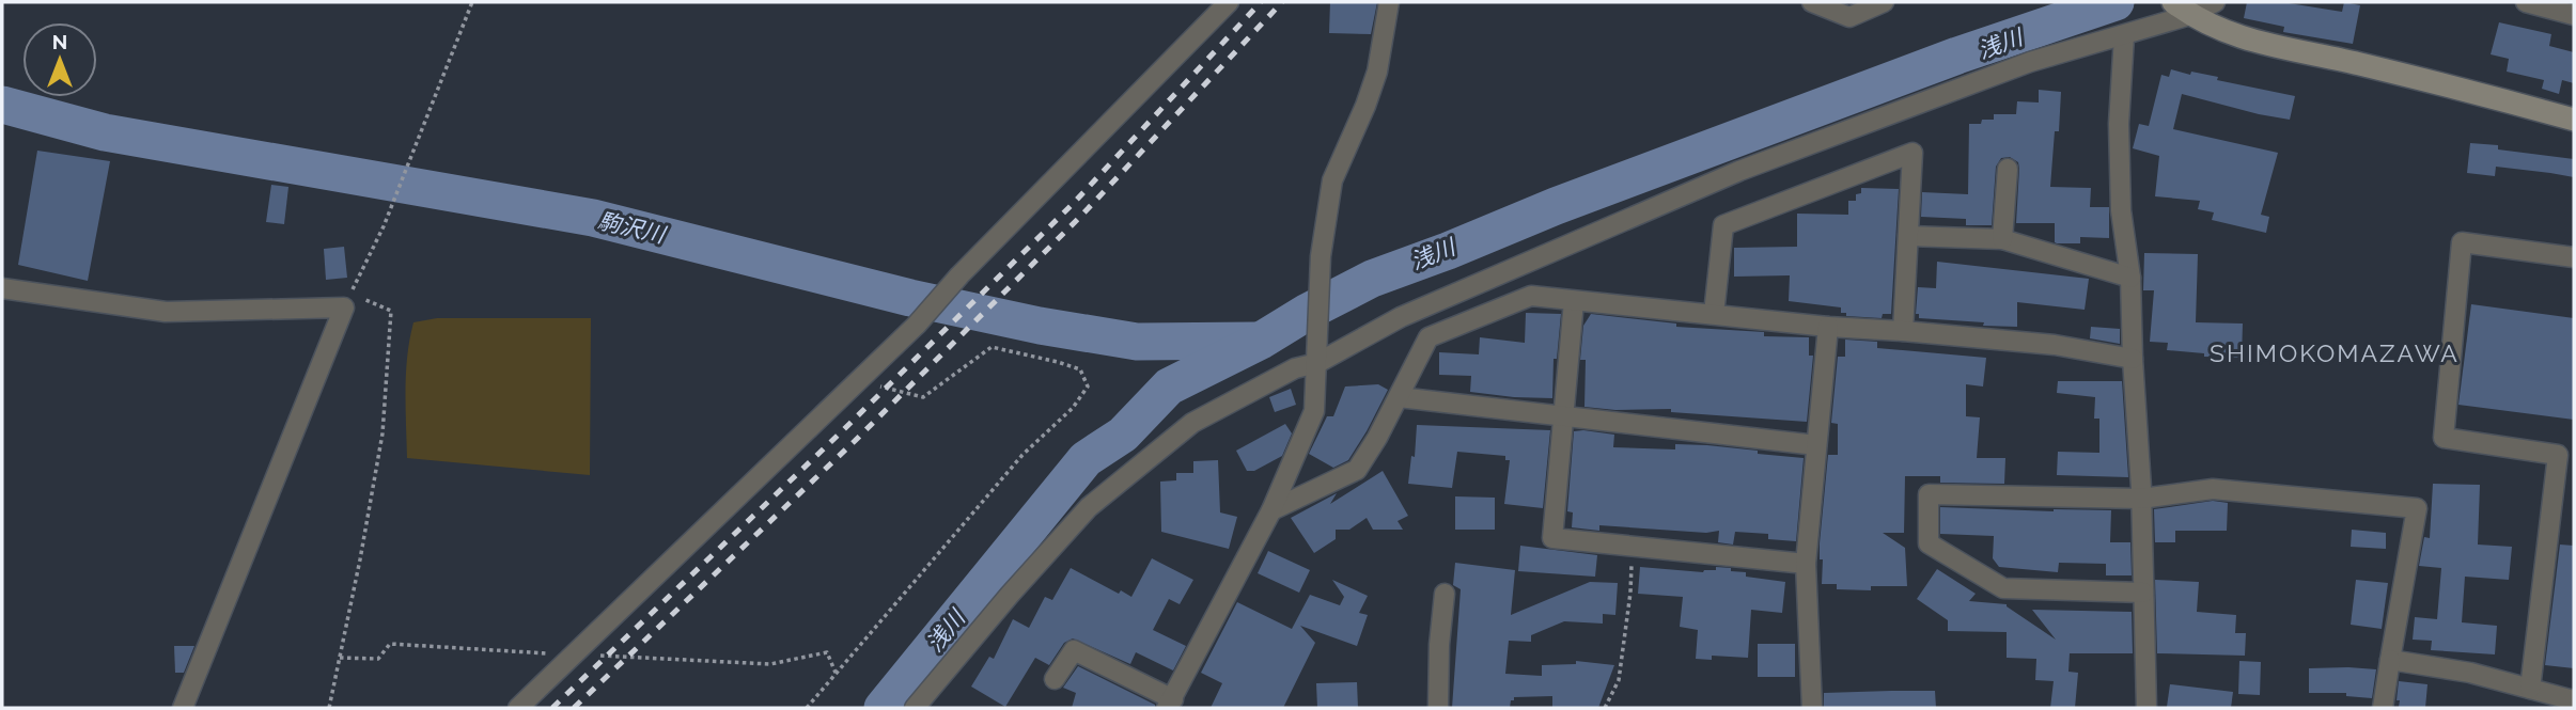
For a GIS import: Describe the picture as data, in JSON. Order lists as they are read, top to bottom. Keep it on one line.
{"districts":["SHIMOKOMAZAWA"],"water":["浅川","駒沢川"],"north":"top"}
